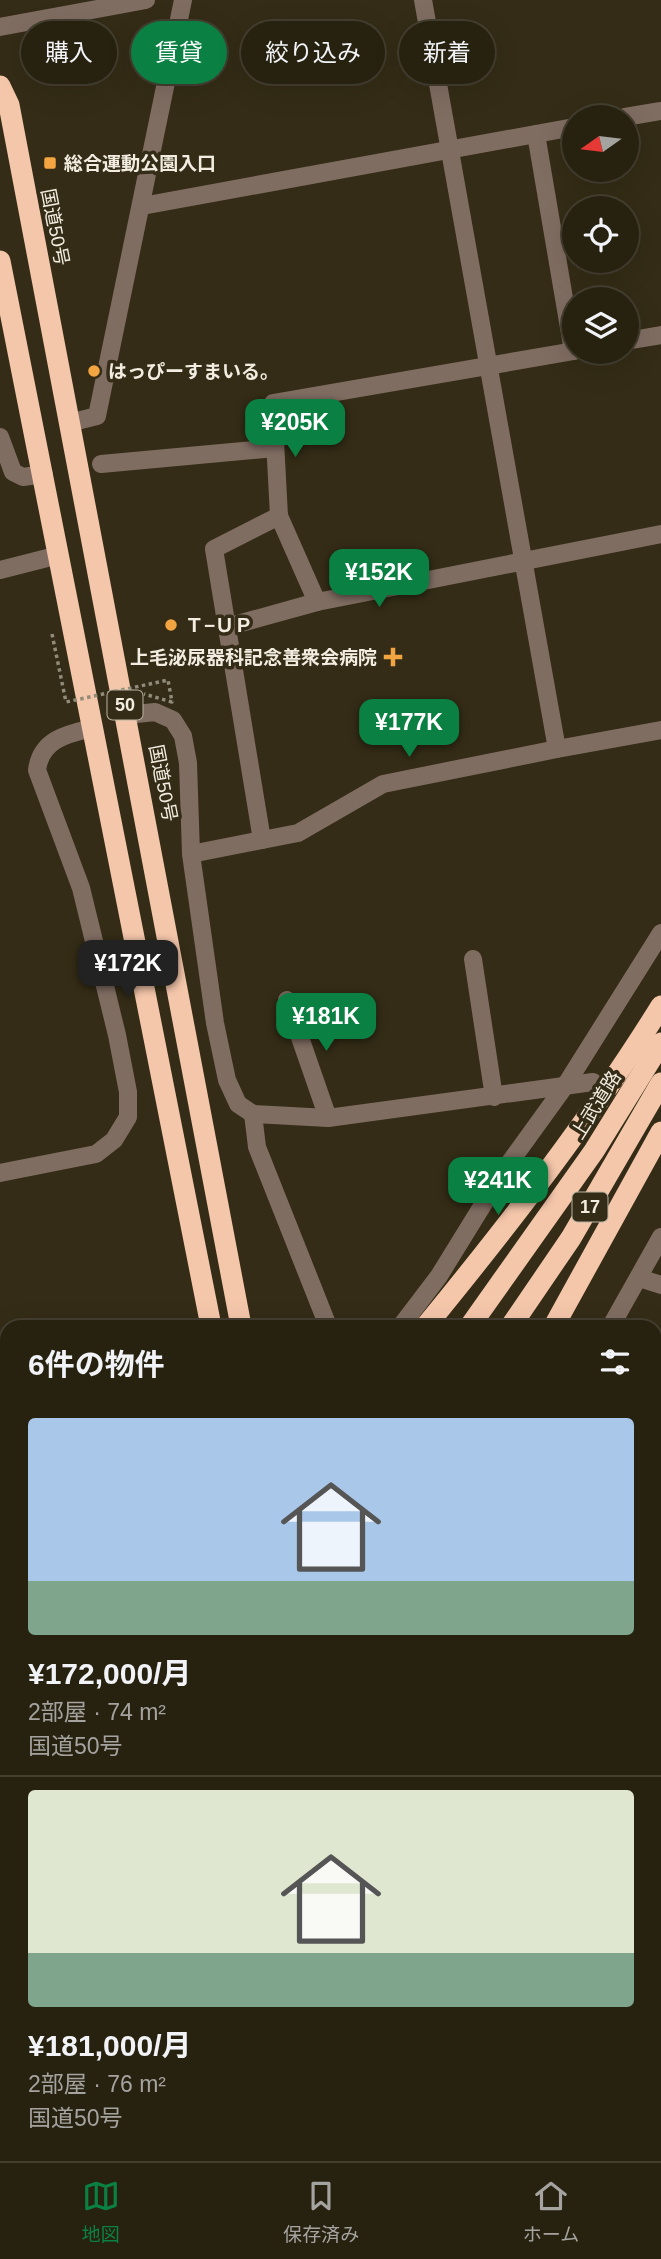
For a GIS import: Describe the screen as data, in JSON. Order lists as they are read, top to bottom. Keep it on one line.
{"streets":{"highway":["国道50号","50","上武道路","17"]},"places":{"transit":["総合運動公園入口"],"other":["はっぴーすまいる。","Ｔ−ＵＰ"],"health":["上毛泌尿器科記念善衆会病院"]},"north":"left","page":{"chip":["購入","賃貸","絞り込み","新着"],"price":["¥205K","¥152K","¥177K","¥172K","¥181K","¥241K"],"heading":"6件の物件","list":[{"name":"¥172,000/月","note":"2部屋 · 74 m² · 国道50号"},{"name":"¥181,000/月","note":"2部屋 · 76 m² · 国道50号"}],"tabs":["地図","保存済み","ホーム"]}}
